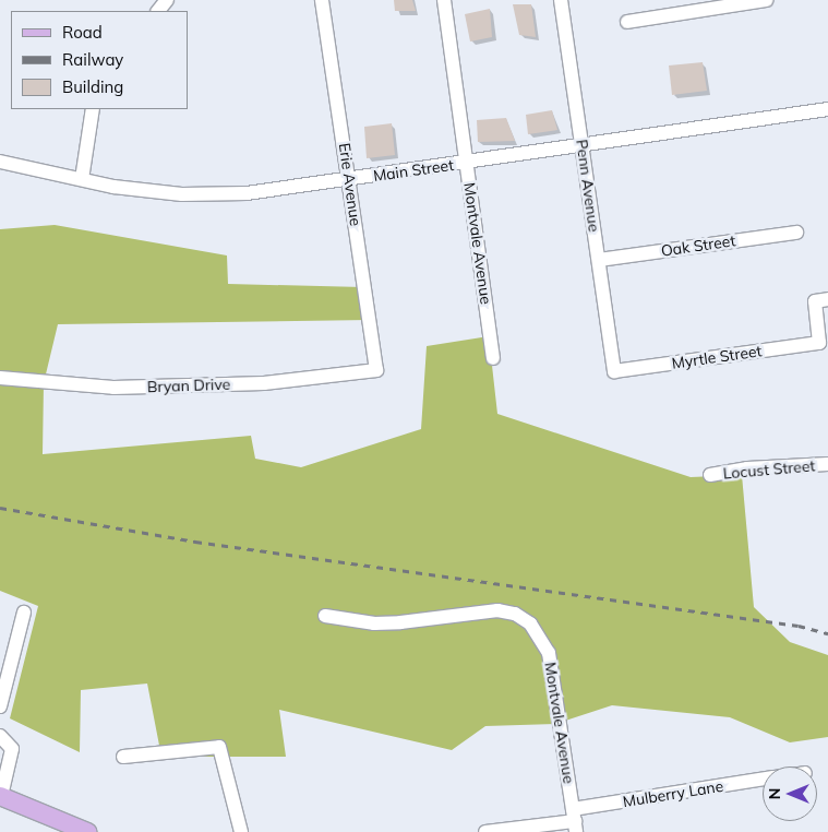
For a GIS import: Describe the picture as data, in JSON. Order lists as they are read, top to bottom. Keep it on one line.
{"streets":{"street":["Main Street","Erie Avenue","Penn Avenue","Montvale Avenue","Oak Street","Myrtle Street","Bryan Drive","Locust Street","Mulberry Lane"]},"crossings":[["Main Street","Erie Avenue"],["Main Street","Penn Avenue"],["Main Street","Montvale Avenue"],["Erie Avenue","Bryan Drive"],["Penn Avenue","Oak Street"],["Penn Avenue","Myrtle Street"],["Montvale Avenue","Mulberry Lane"]],"legend":["Road","Railway","Building"],"north":"left"}
